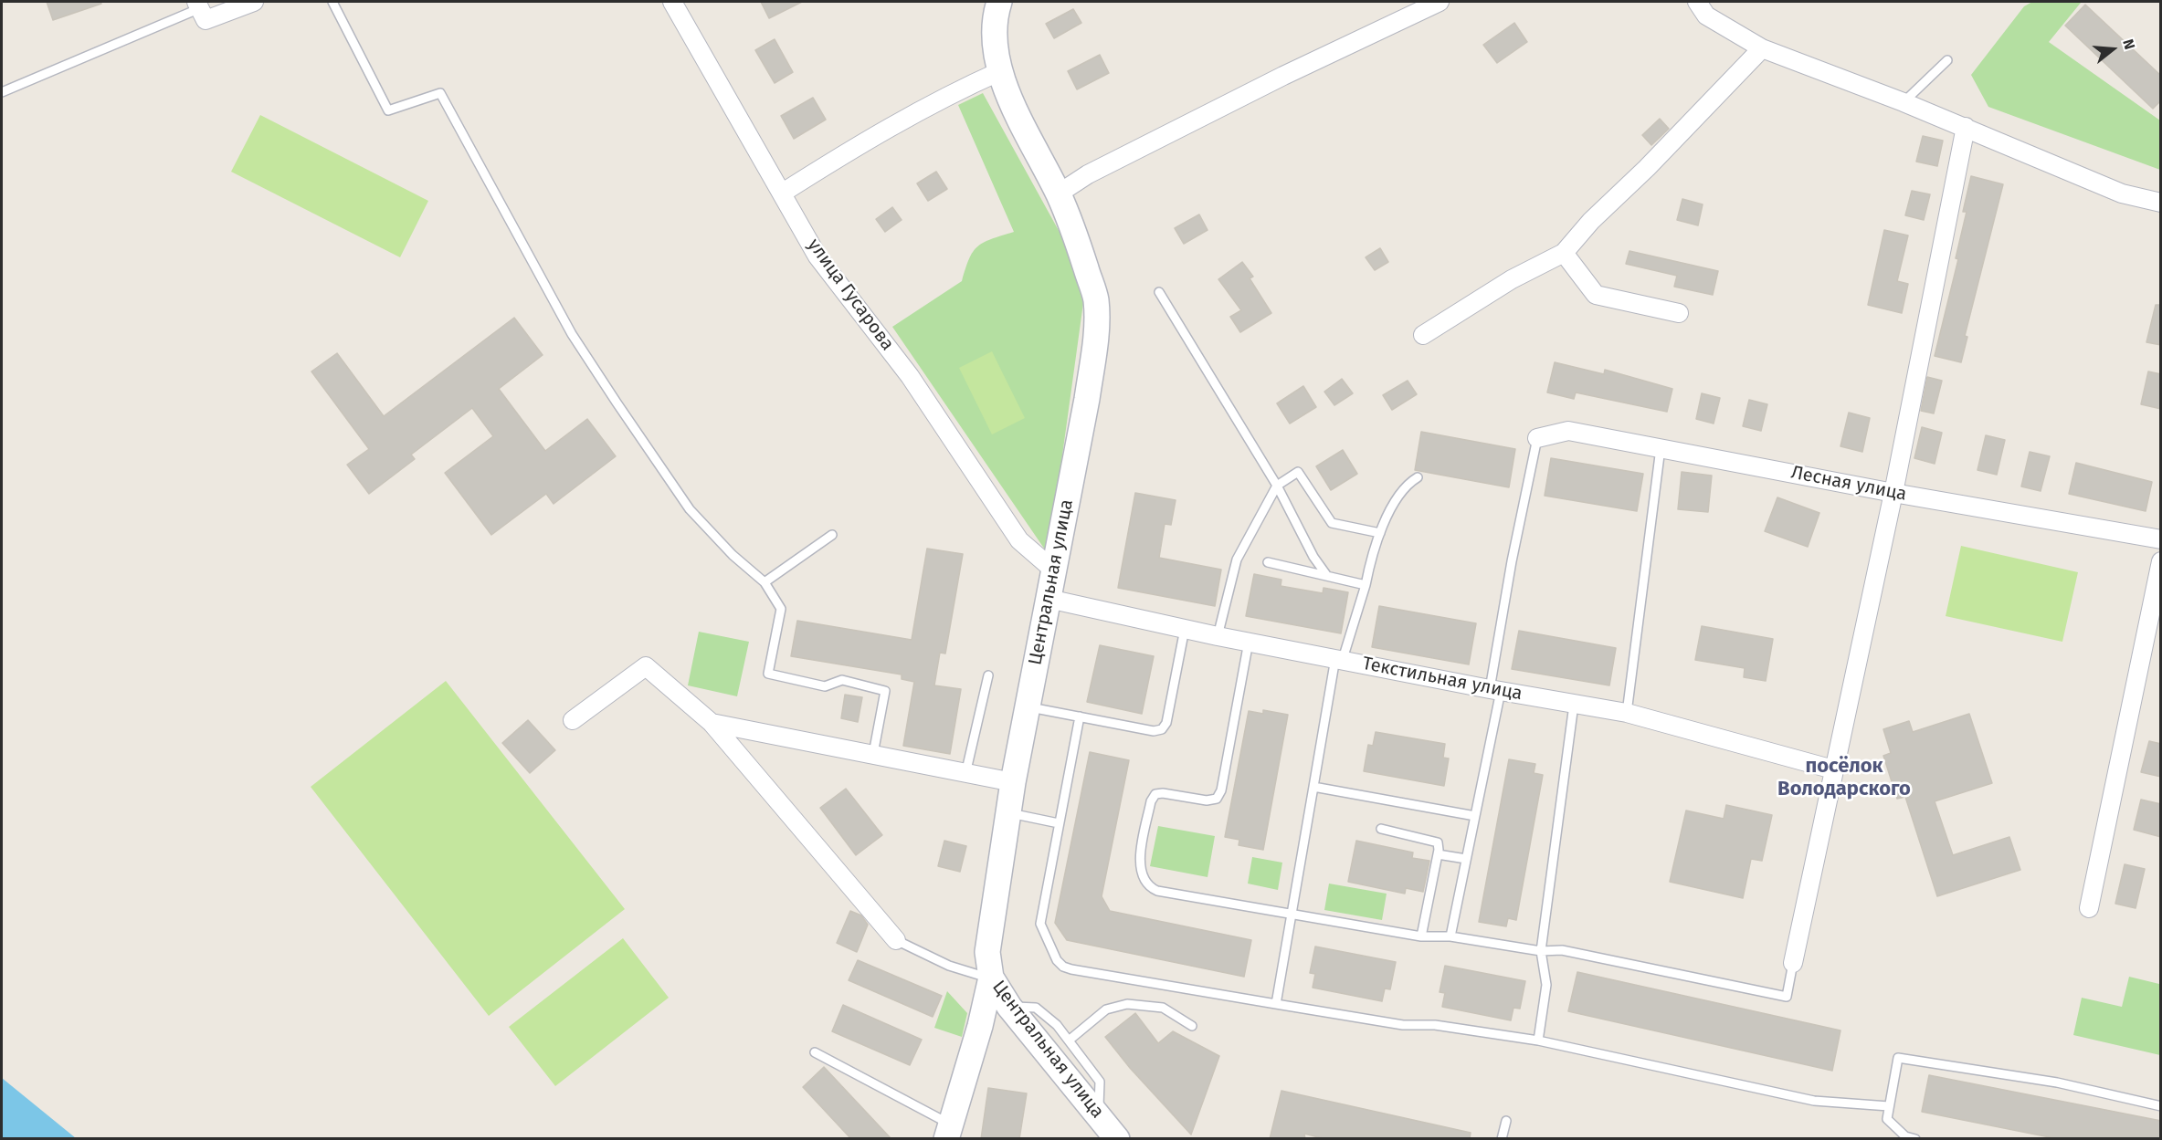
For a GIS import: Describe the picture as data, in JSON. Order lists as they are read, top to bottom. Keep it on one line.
{"streets":{"main road":["Центральная улица"],"street":["улица Гусарова","Лесная улица","Текстильная улица"]},"crossings":[["улица Гусарова","Центральная улица"],["Центральная улица","Текстильная улица"]],"districts":["посёлок Володарского"],"north":"right"}
